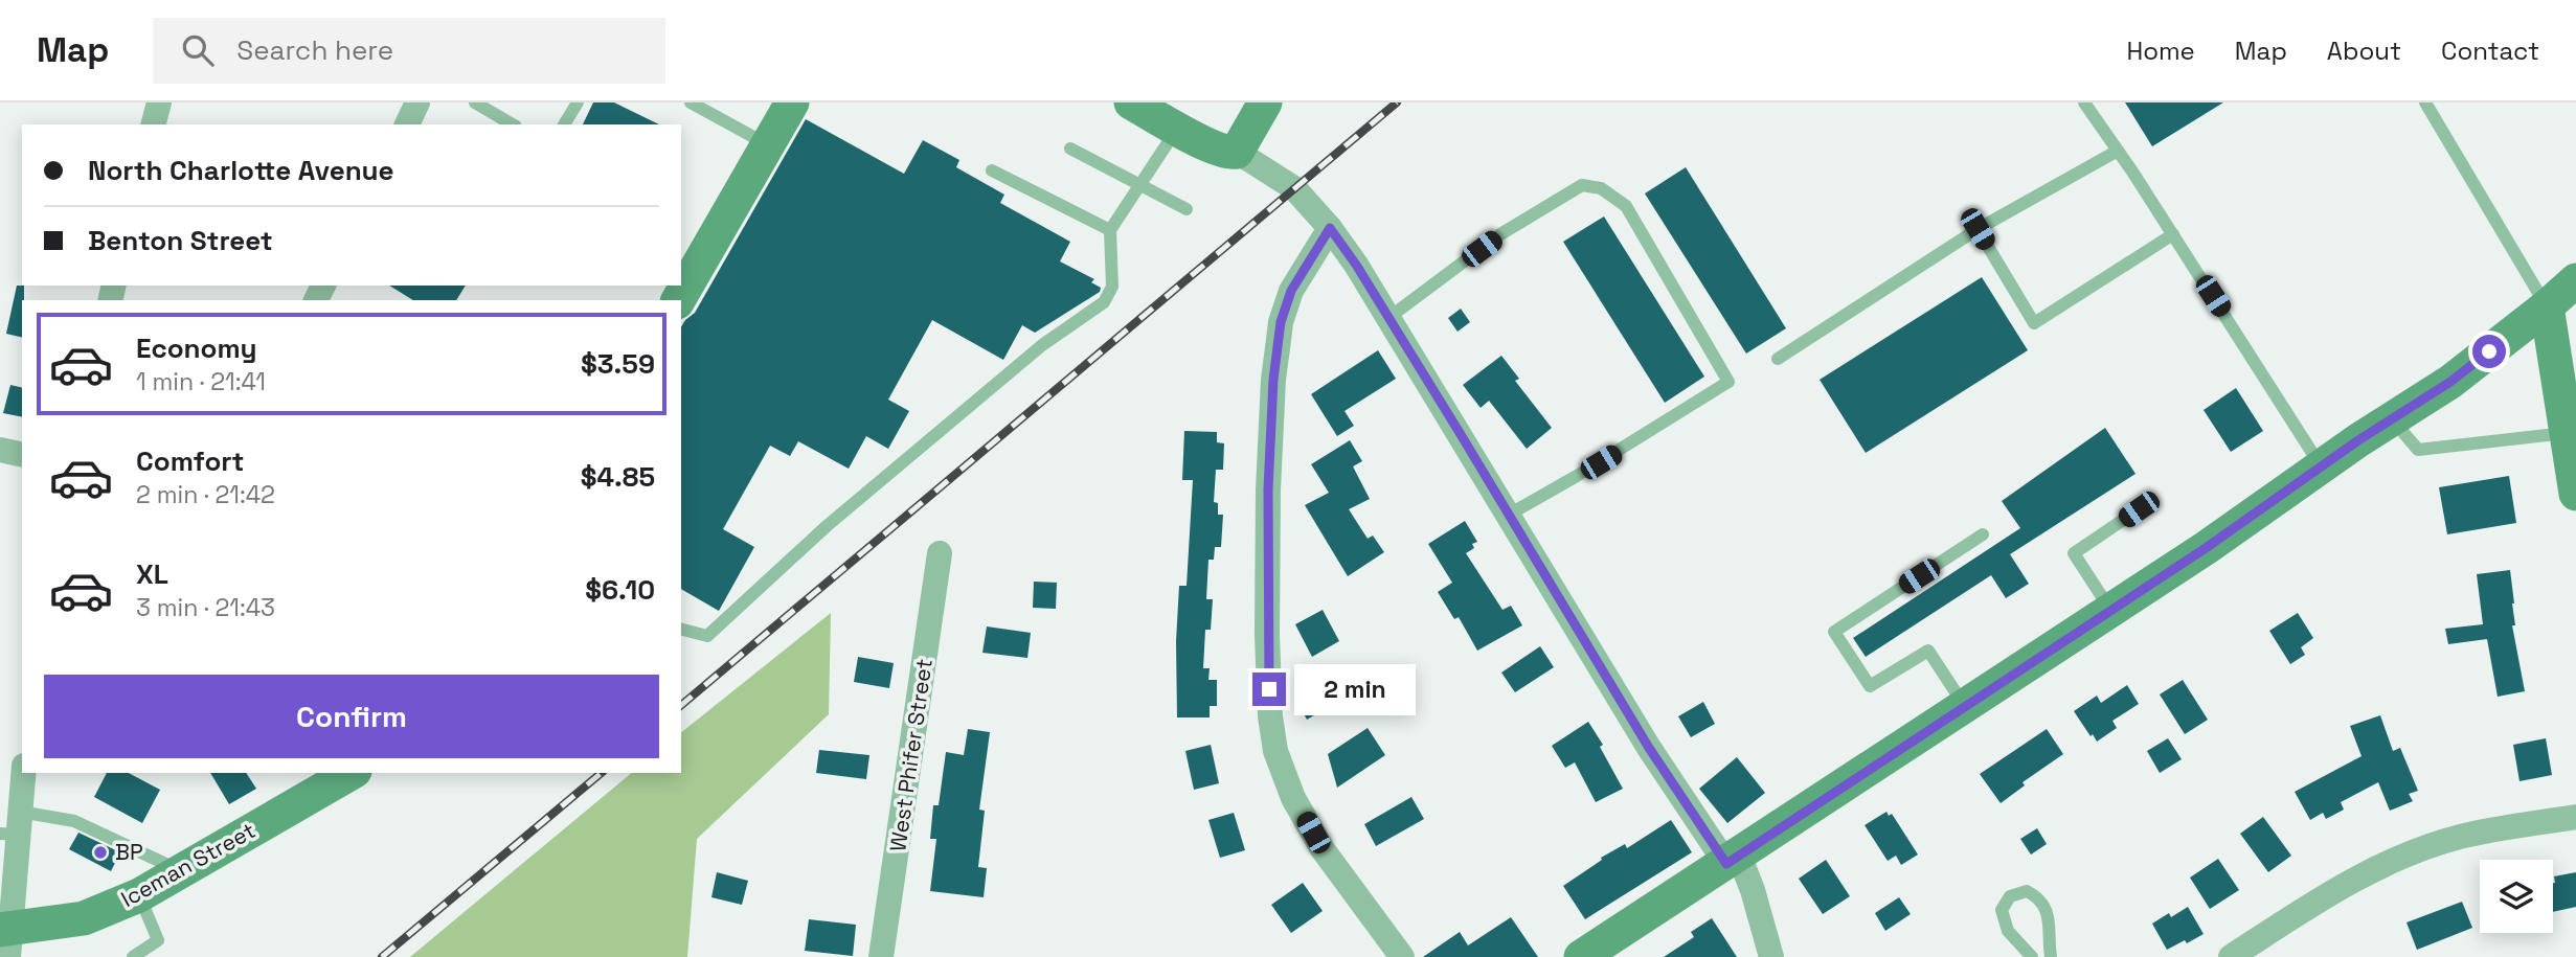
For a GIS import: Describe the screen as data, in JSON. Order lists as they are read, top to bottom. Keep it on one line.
{"streets":{"main road":["Iceman Street"],"street":["West Phifer Street"]},"places":["BP"],"page":{"header":"Map","search":"Search here","nav":["Home","Map","About","Contact"],"banner":["North Charlotte Avenue","Benton Street"],"list":[{"name":"Economy","note":"1 min · 21:41","value":"$3.59"},{"name":"Comfort","note":"2 min · 21:42","value":"$4.85"},{"name":"XL","note":"3 min · 21:43","value":"$6.10"}],"buttons":"Confirm","bubble":"2 min"}}
